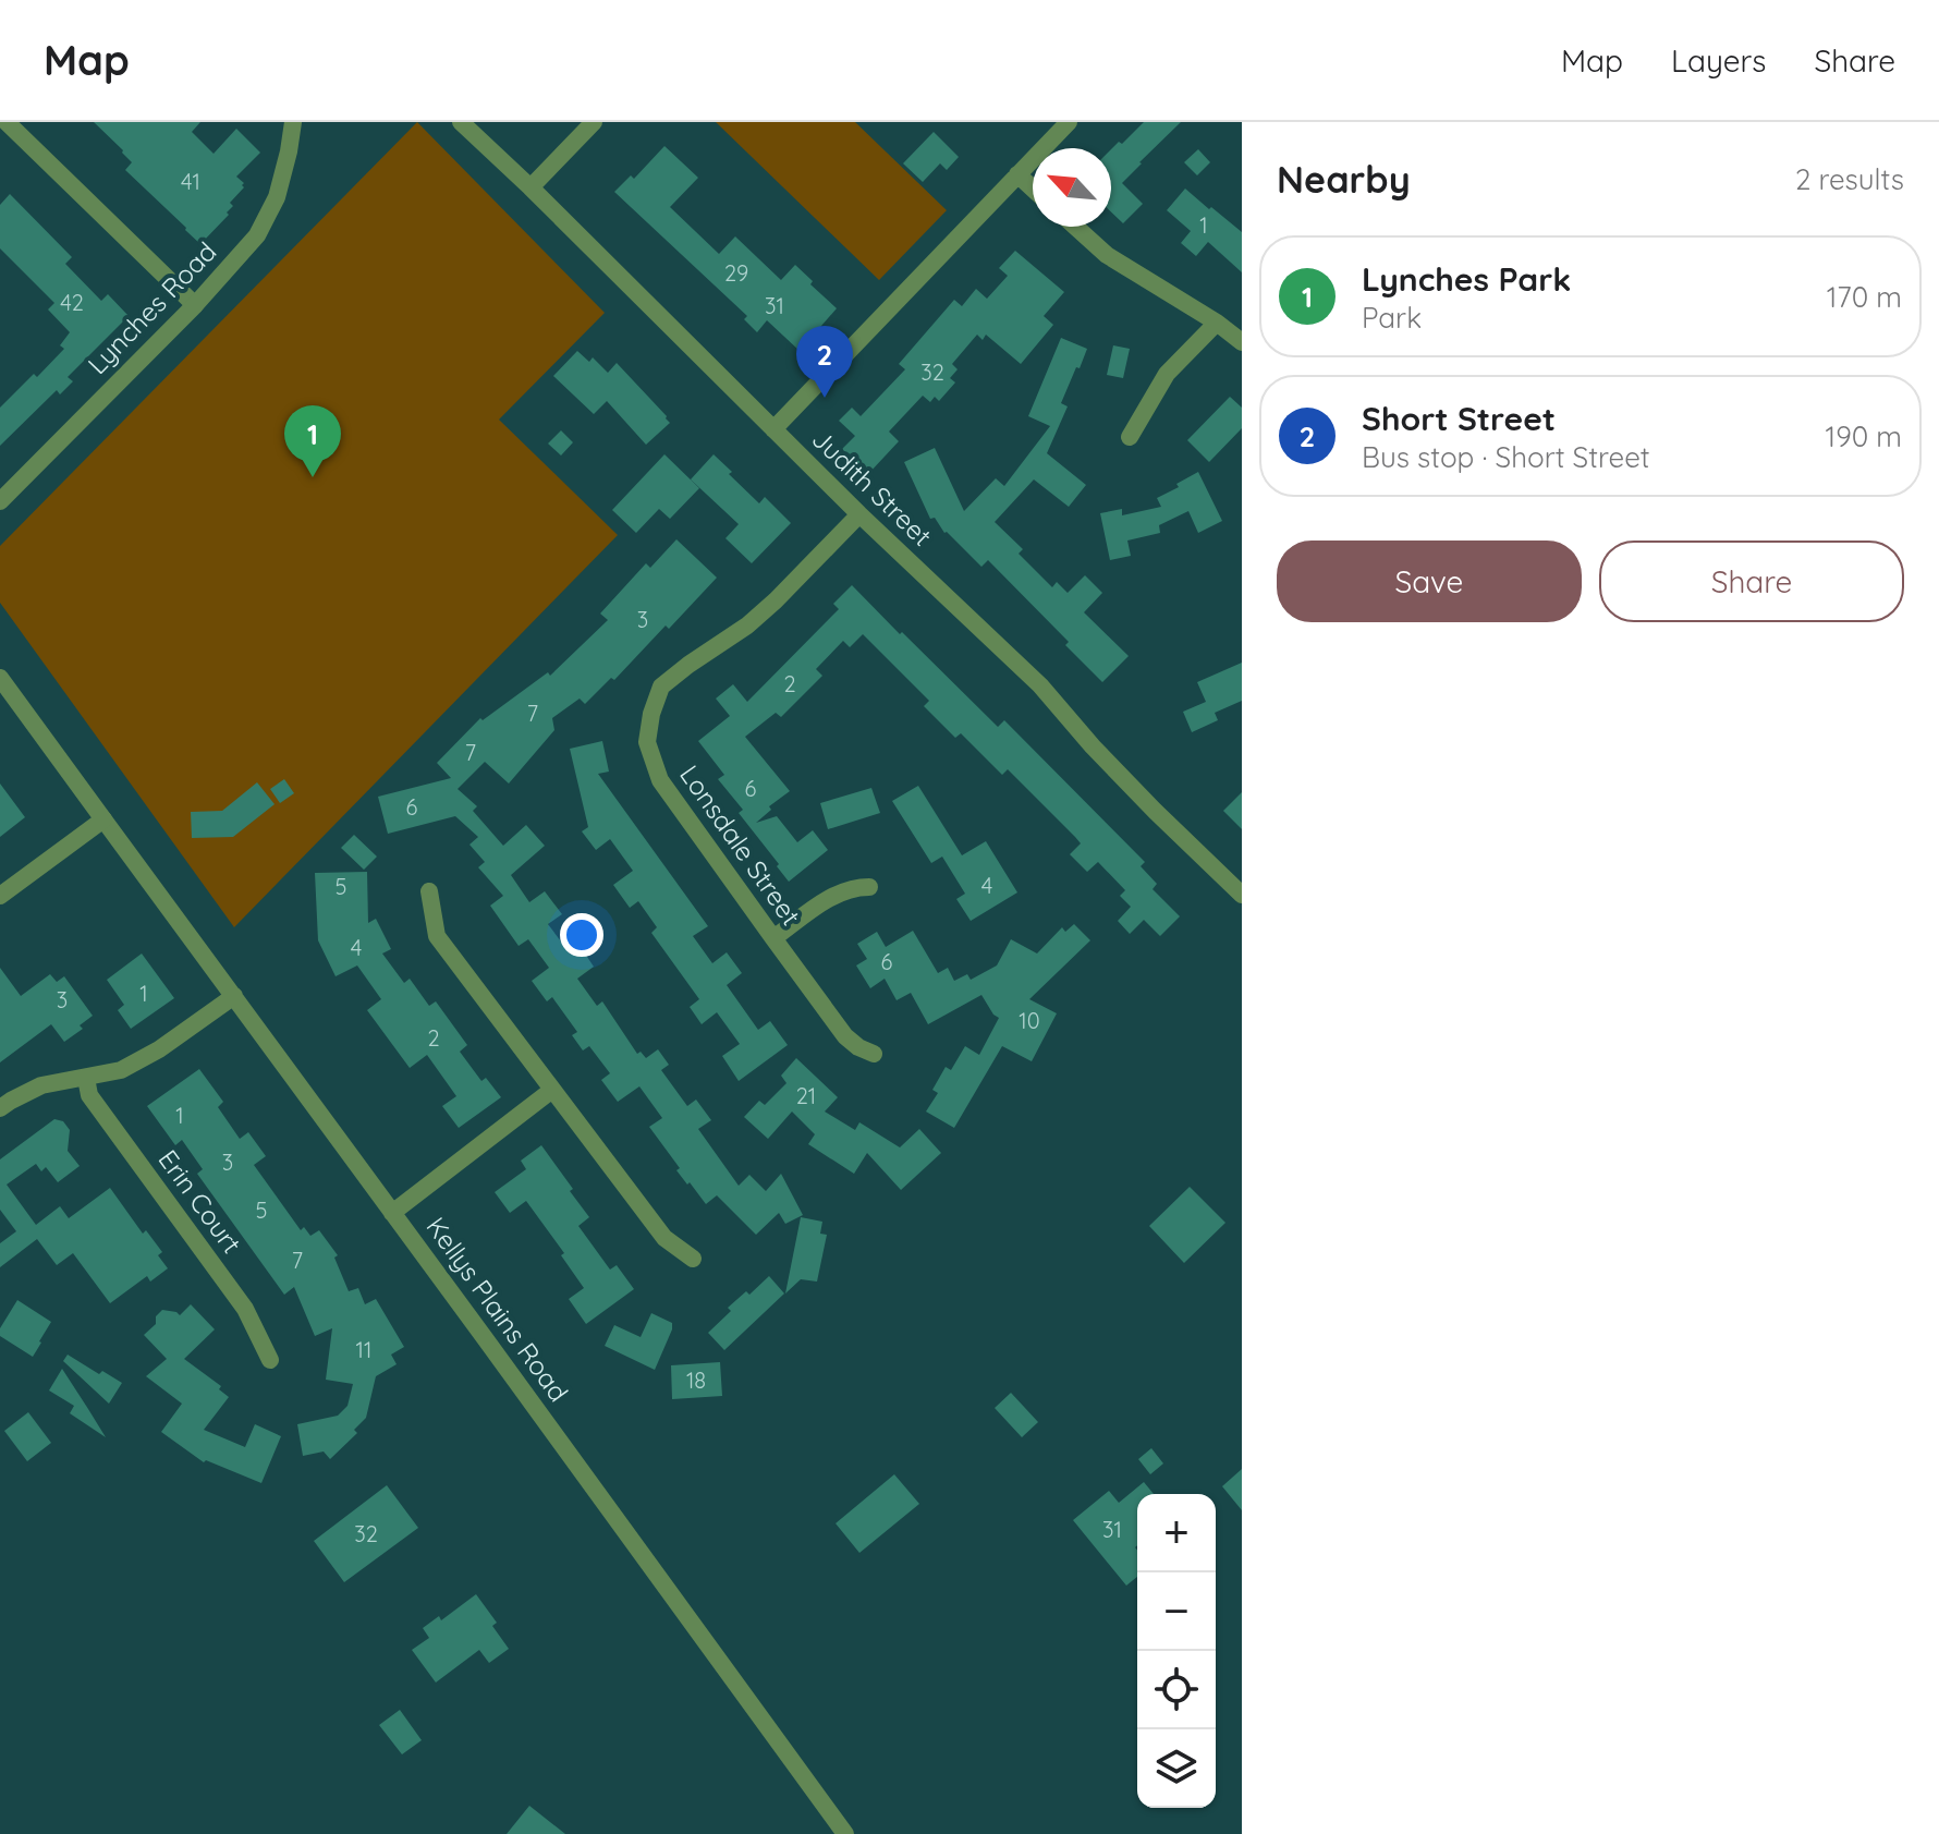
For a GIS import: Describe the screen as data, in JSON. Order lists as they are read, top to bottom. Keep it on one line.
{"streets":{"street":["Lynches Road","Judith Street","Lonsdale Street","Erin Court","Kellys Plains Road"]},"crossings":[["Judith Street","Lonsdale Street"]],"house_numbers":["41","1","29","42","31","32","3","2","7","7","6","6","4","5","4","6","1","3","10","2","21","1","3","5","7","11","18","31","32"],"north":"top left","page":{"header":"Map","nav":["Map","Layers","Share"],"heading":["Nearby","2 results"],"list":[{"mark":"1","name":"Lynches Park","note":"Park","value":"170 m"},{"mark":"2","name":"Short Street","note":"Bus stop · Short Street","value":"190 m"}],"pins":["2","1"],"buttons":["Save","Share"],"map_buttons":["+","−"]}}
